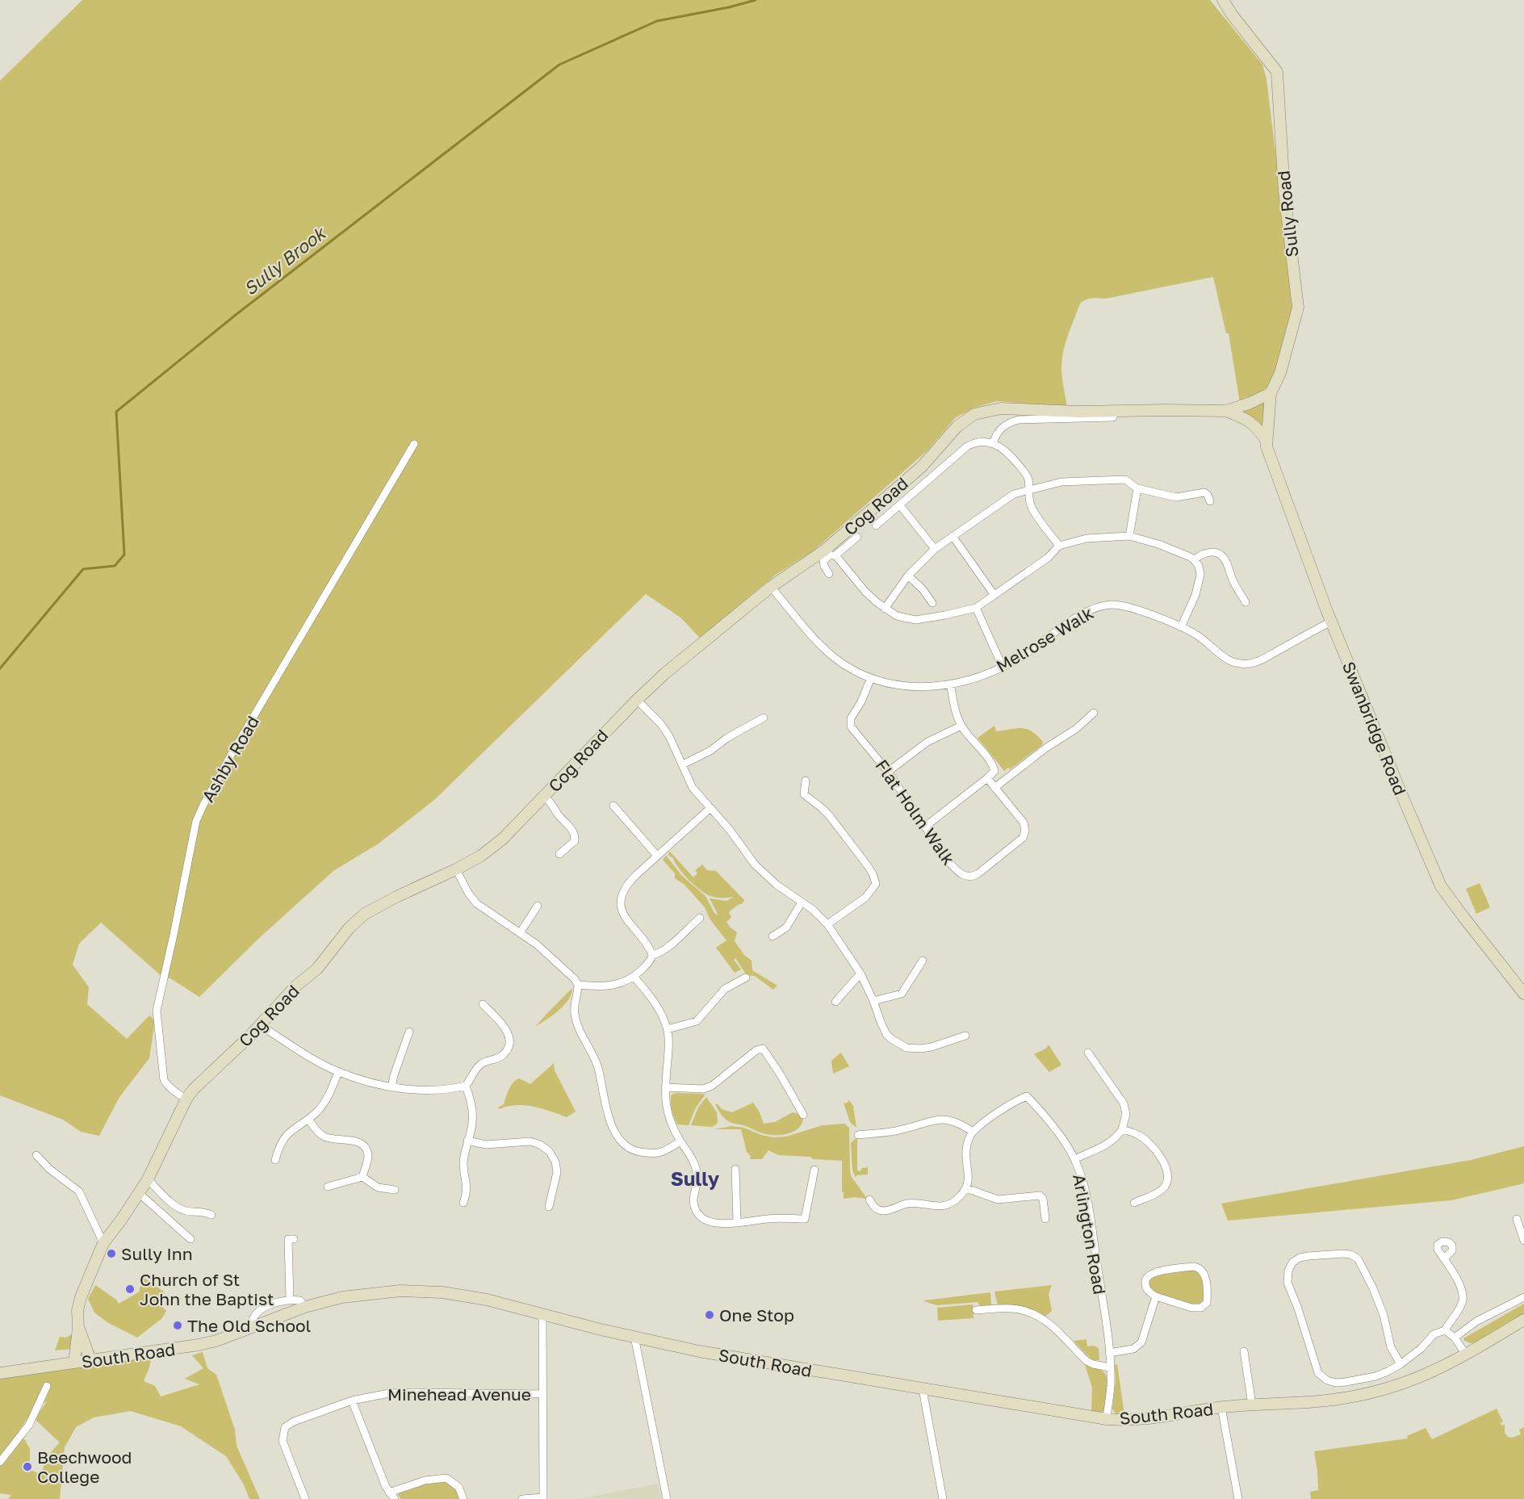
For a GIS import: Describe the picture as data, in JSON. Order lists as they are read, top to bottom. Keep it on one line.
{"streets":{"street":["Sully Road","Cog Road","Melrose Walk","Swanbridge Road","Ashby Road","Flat Holm Walk","Arlington Road","South Road","Minehead Avenue"]},"crossings":[["Sully Road","Cog Road"],["Sully Road","Swanbridge Road"],["Cog Road","Melrose Walk"],["Cog Road","Swanbridge Road"],["Cog Road","Ashby Road"],["Cog Road","South Road"],["Melrose Walk","Swanbridge Road"],["Melrose Walk","Flat Holm Walk"],["Arlington Road","South Road"],["South Road","Minehead Avenue"]],"districts":["Sully"],"water":["Sully Brook"],"places":["Sully Inn","Church of St John the Baptist","One Stop","The Old School","Beechwood College"]}
